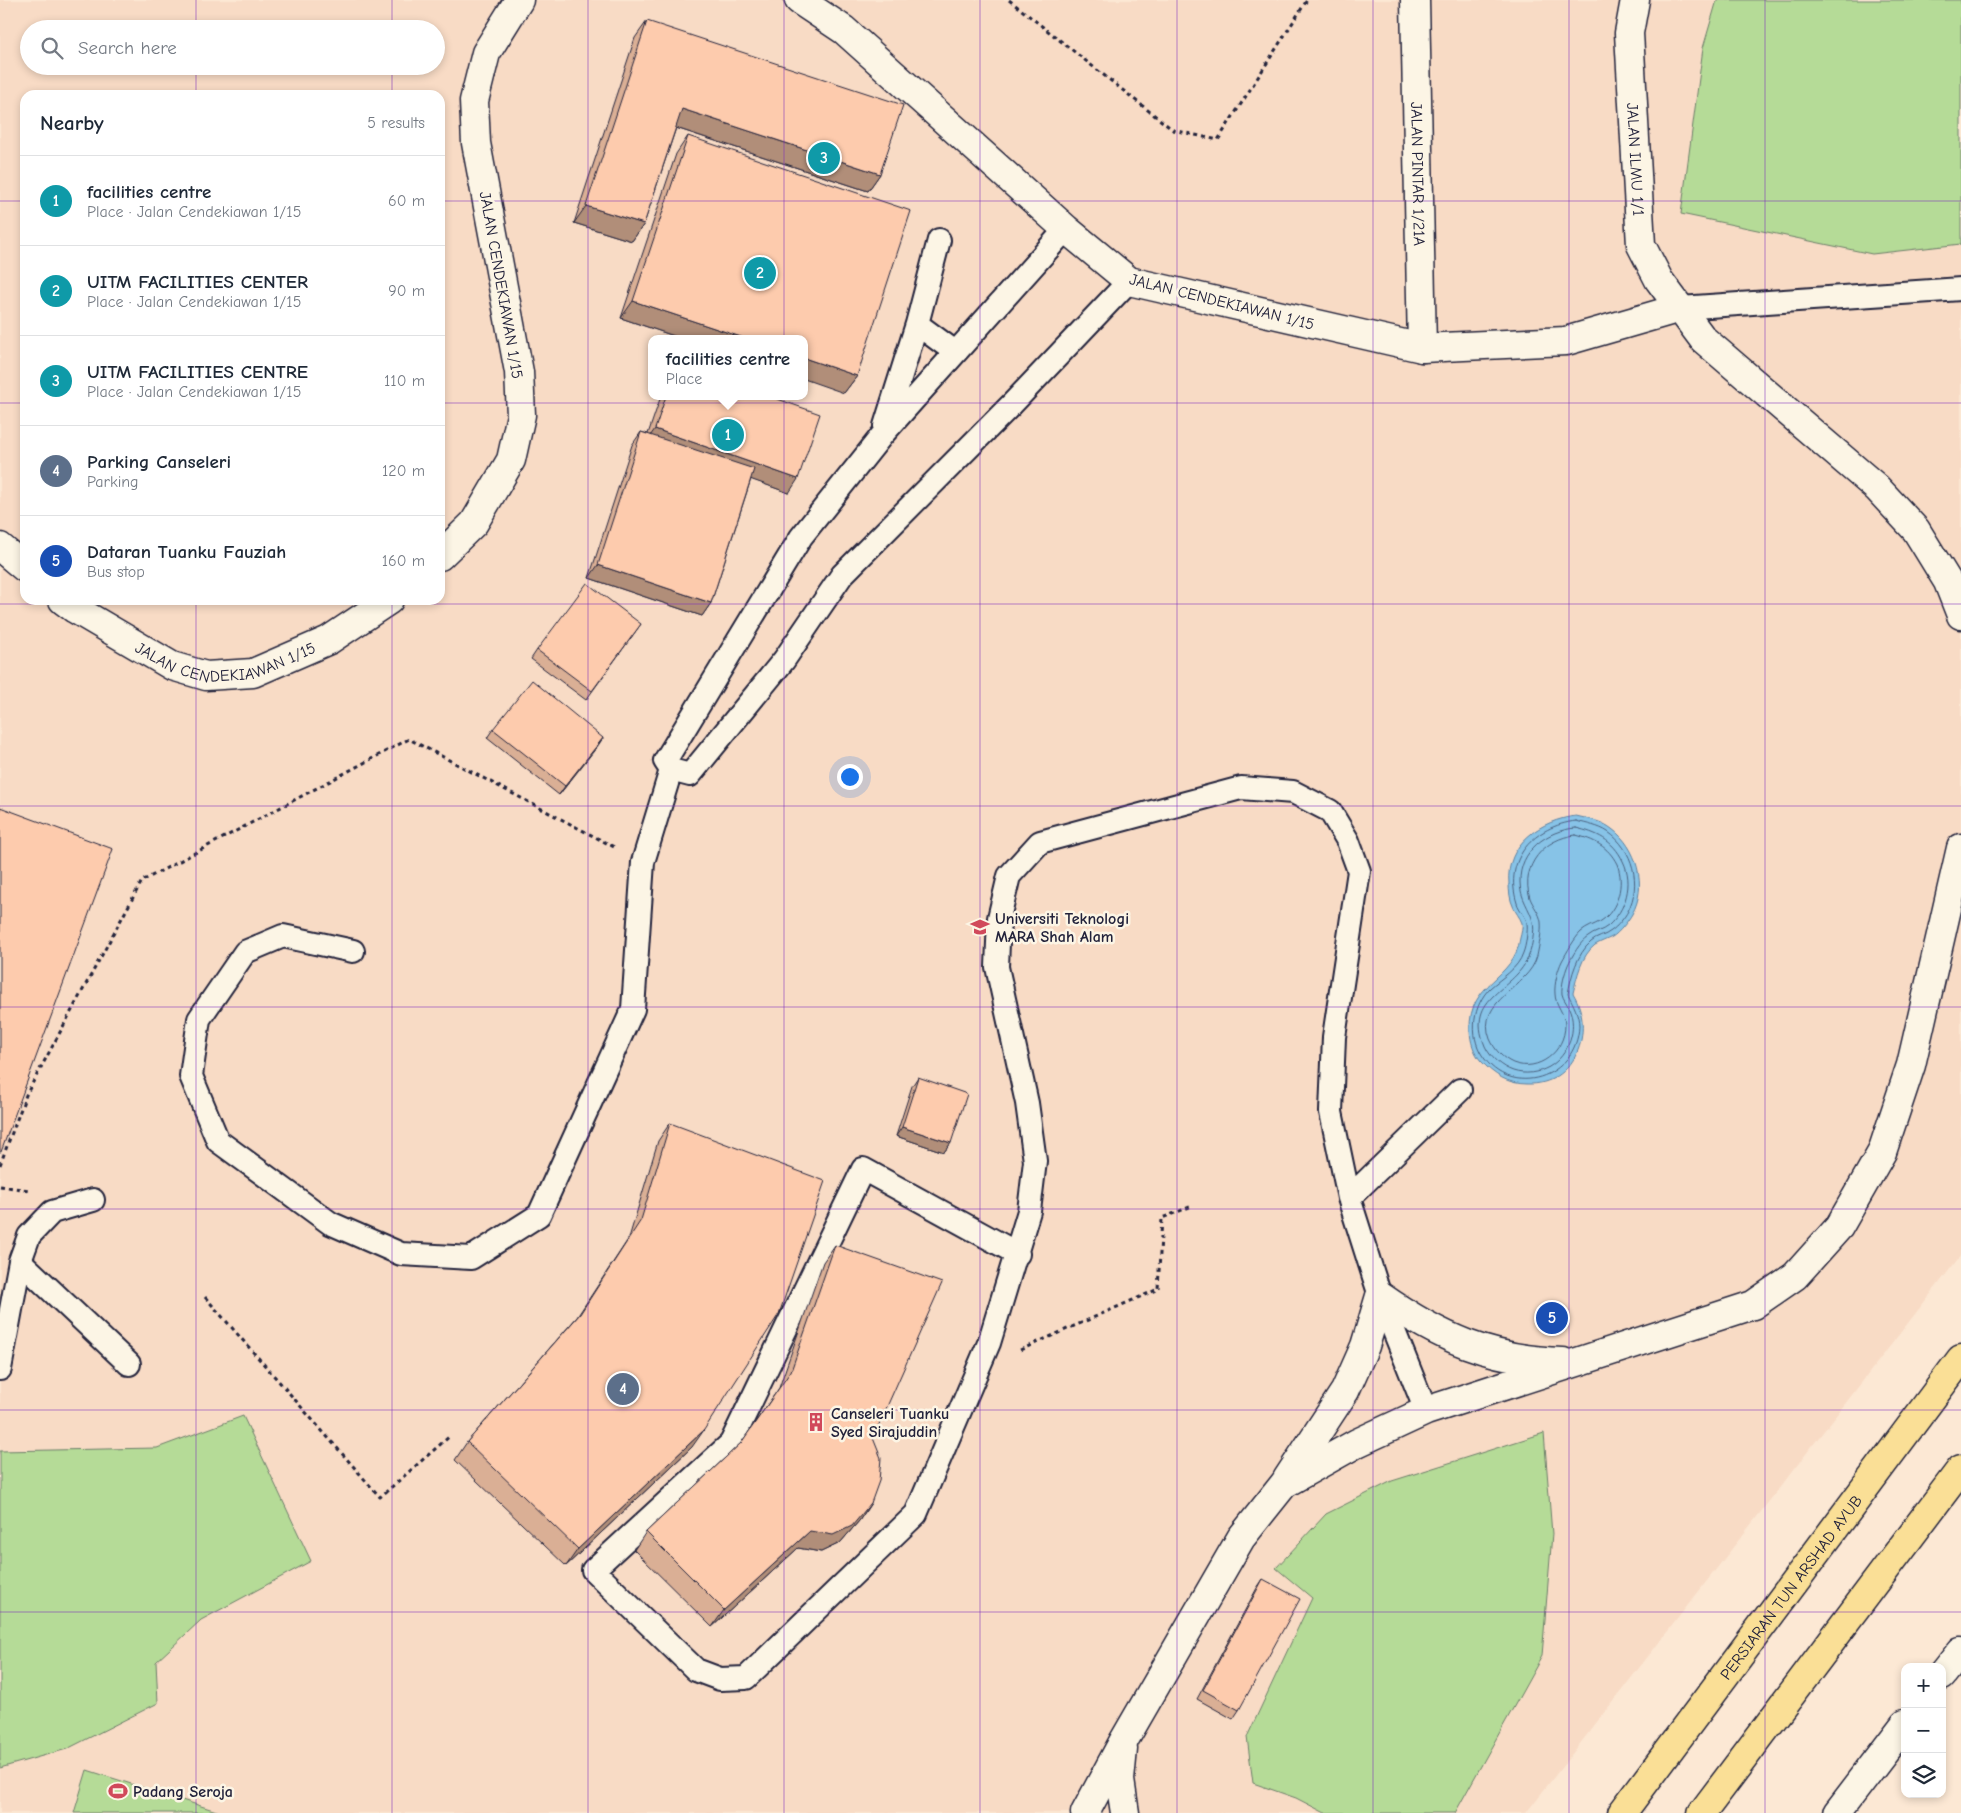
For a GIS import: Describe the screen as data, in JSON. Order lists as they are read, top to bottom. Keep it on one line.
{"streets":{"main road":["PERSIARAN TUN ARSHAD AYUB"],"street":["JALAN ILMU 1/1","JALAN PINTAR 1/21A","JALAN CENDEKIAWAN 1/15"]},"crossings":[["JALAN ILMU 1/1","JALAN CENDEKIAWAN 1/15"],["JALAN PINTAR 1/21A","JALAN CENDEKIAWAN 1/15"]],"places":{"school or university":["Universiti Teknologi MARA Shah Alam"],"building":["Canseleri Tuanku Syed Sirajuddin"],"sports":["Padang Seroja"]},"page":{"search":"Search here","heading":["Nearby","5 results"],"pins":["3","2","1","5","4"],"list":[{"mark":"1","name":"facilities centre","note":"Place · Jalan Cendekiawan 1/15","value":"60 m"},{"mark":"2","name":"UITM FACILITIES CENTER","note":"Place · Jalan Cendekiawan 1/15","value":"90 m"},{"mark":"3","name":"UITM FACILITIES CENTRE","note":"Place · Jalan Cendekiawan 1/15","value":"110 m"},{"mark":"4","name":"Parking Canseleri","note":"Parking","value":"120 m"},{"mark":"5","name":"Dataran Tuanku Fauziah","note":"Bus stop","value":"160 m"}],"popup":["facilities centre","Place"],"map_buttons":["+","−"]}}
